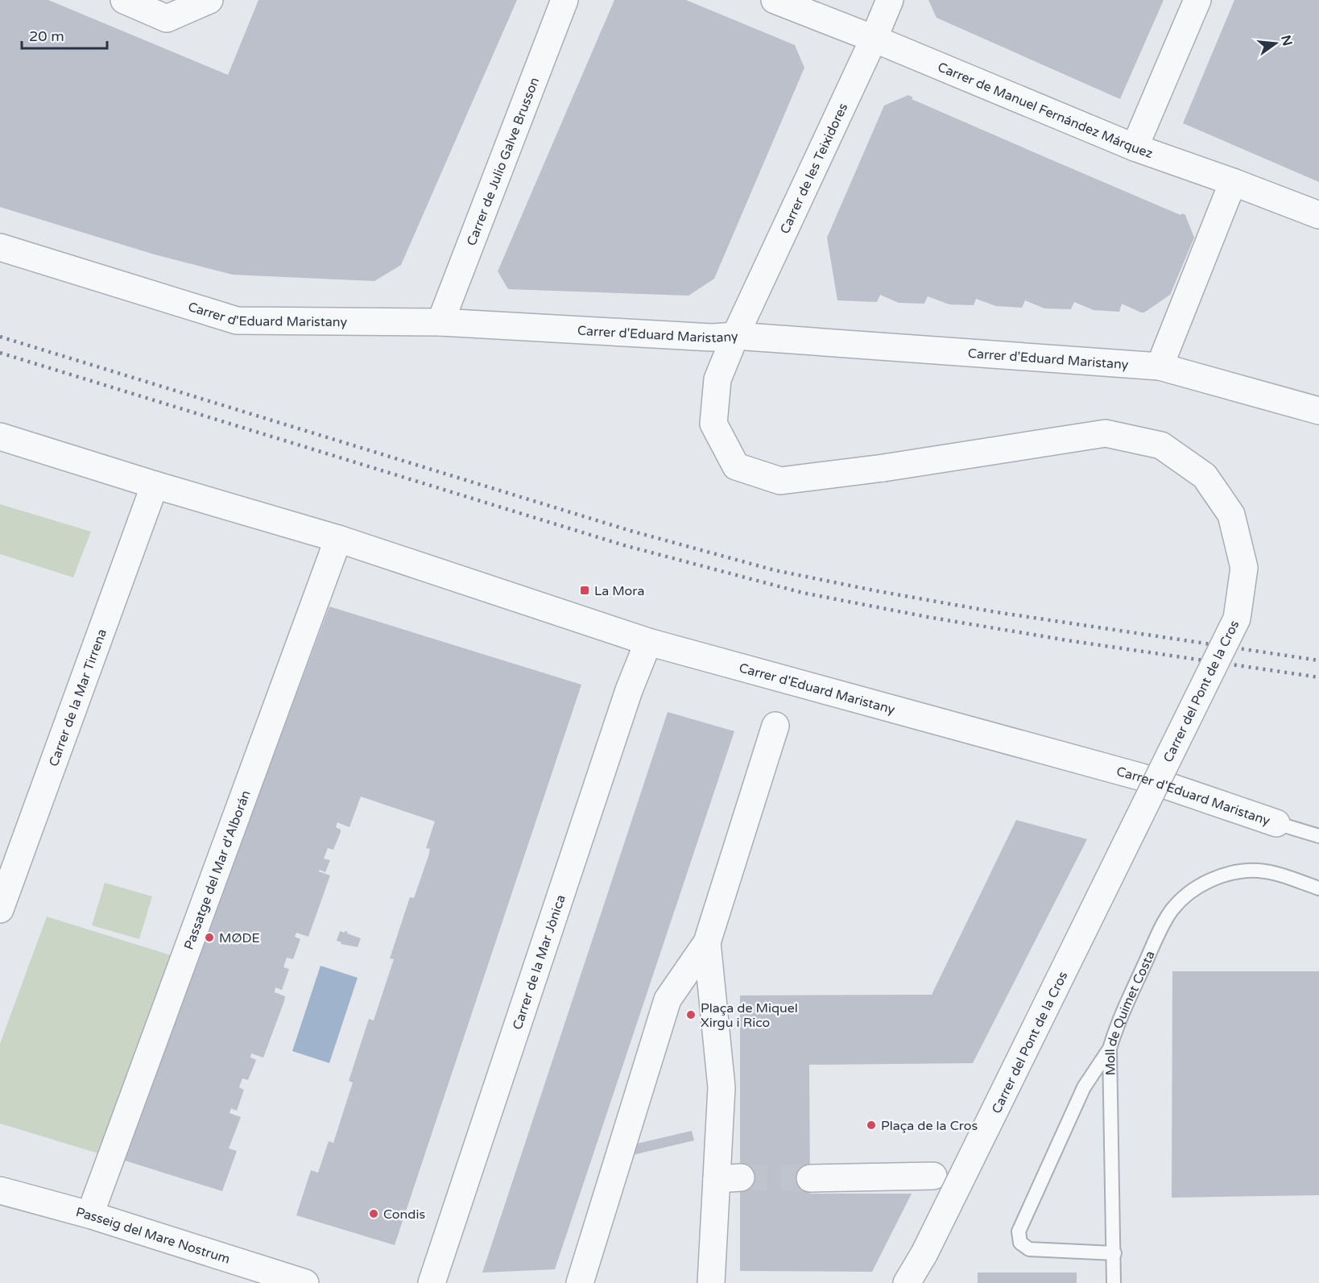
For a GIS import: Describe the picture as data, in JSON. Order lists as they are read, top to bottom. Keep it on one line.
{"streets":{"street":["Carrer de Manuel Fernández Márquez","Carrer de Julio Galve Brusson","Carrer de les Teixidores","Carrer d'Eduard Maristany","Carrer del Pont de la Cros","Carrer de la Mar Tirrena","Passatge del Mar d'Alborán","Carrer de la Mar Jònica","Passeig del Mare Nostrum"],"lane":["Moll de Quimet Costa"]},"crossings":[["Carrer de Manuel Fernández Márquez","Carrer de les Teixidores"],["Carrer de Julio Galve Brusson","Carrer d'Eduard Maristany"],["Carrer de les Teixidores","Carrer d'Eduard Maristany"],["Carrer de les Teixidores","Carrer del Pont de la Cros"],["Carrer d'Eduard Maristany","Carrer del Pont de la Cros"],["Carrer d'Eduard Maristany","Carrer de la Mar Tirrena"],["Carrer d'Eduard Maristany","Passatge del Mar d'Alborán"],["Carrer d'Eduard Maristany","Carrer de la Mar Jònica"]],"places":{"transit":["La Mora"],"other":["MØDE","Plaça de Miquel Xirgu i Rico","Plaça de la Cros","Condis"]},"scale_bar":"20 m","north":"right"}
